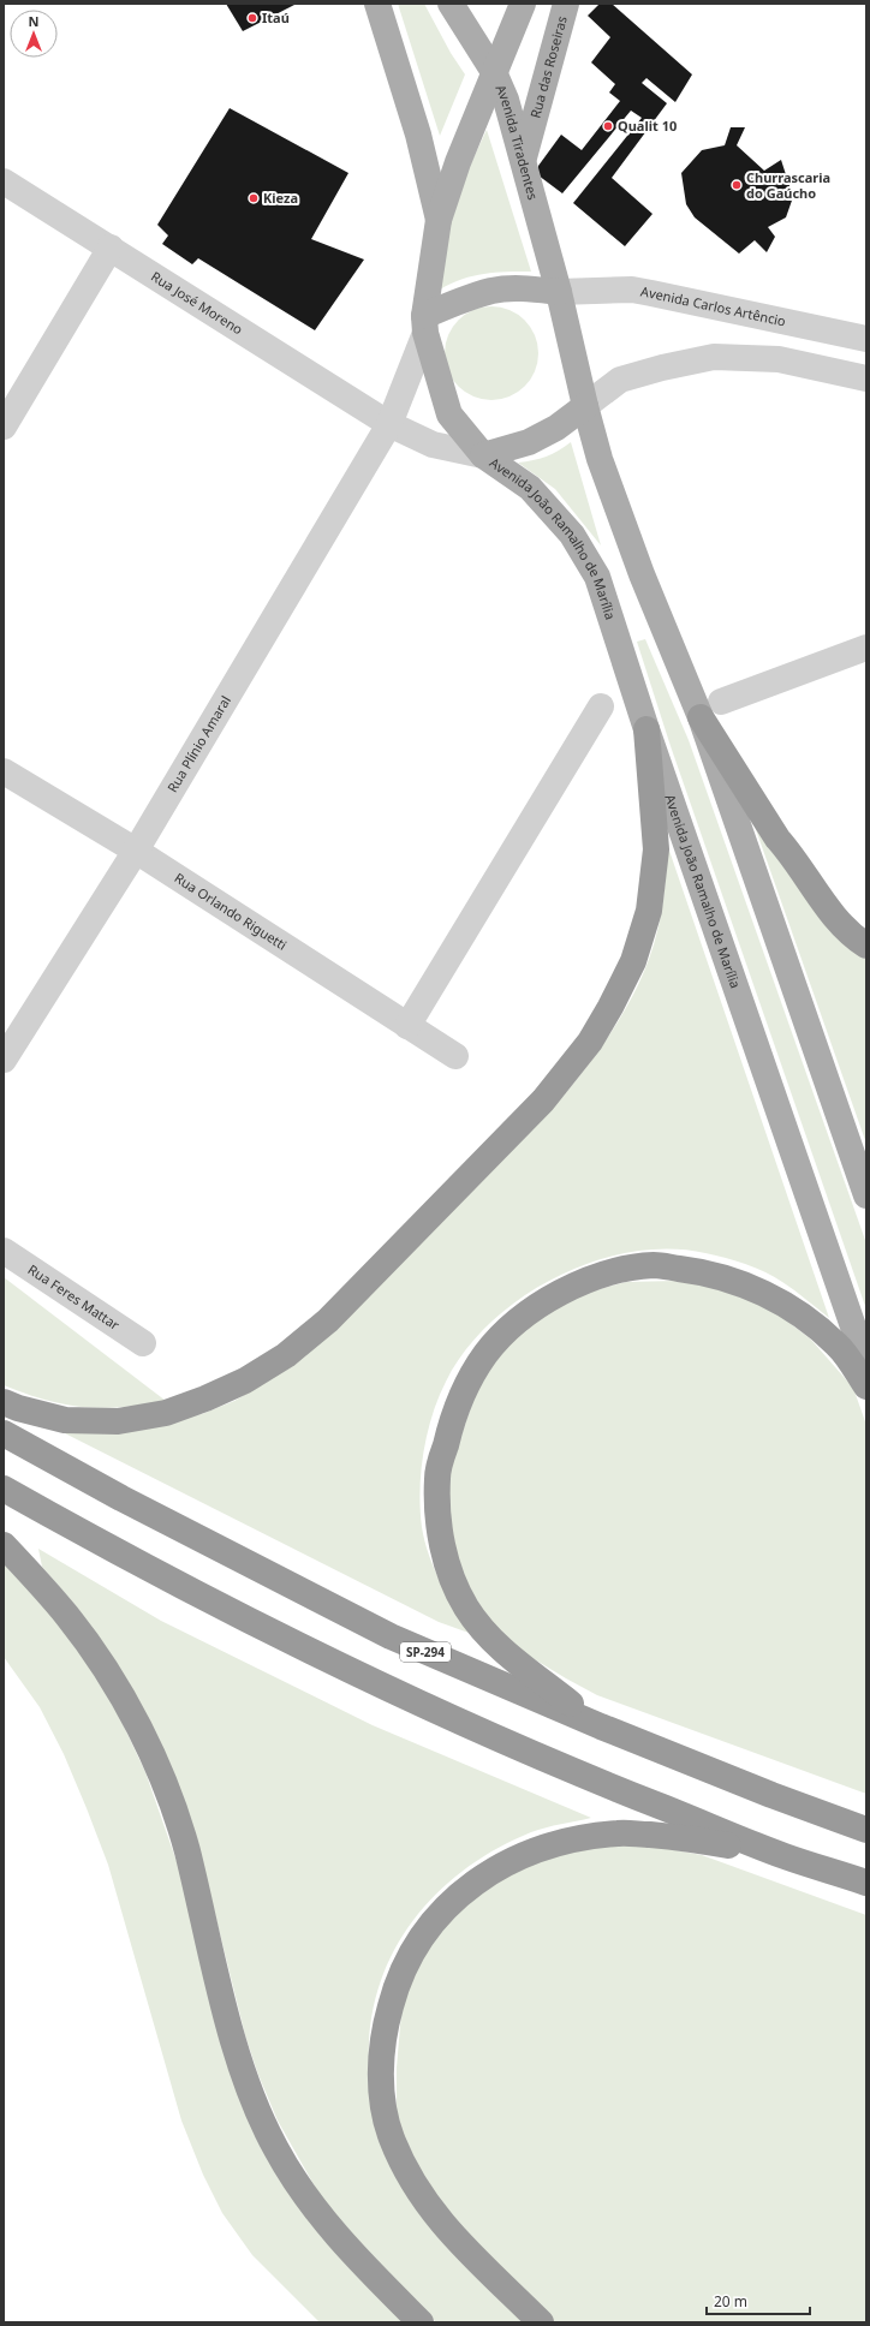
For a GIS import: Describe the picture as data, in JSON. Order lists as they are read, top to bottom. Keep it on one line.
{"streets":{"highway":["SP-294"],"main road":["Rua das Roseiras","Avenida Tiradentes","Avenida João Ramalho de Marília"],"street":["Rua José Moreno","Avenida Carlos Artêncio","Rua Plínio Amaral","Rua Orlando Riguetti","Rua Feres Mattar"]},"crossings":[["Rua das Roseiras","Avenida Tiradentes"],["Avenida Tiradentes","Rua José Moreno"],["Avenida Tiradentes","Avenida Carlos Artêncio"],["Avenida Tiradentes","Avenida João Ramalho de Marília"],["Avenida Tiradentes","Rua Plínio Amaral"],["Rua José Moreno","Avenida Carlos Artêncio"],["Rua José Moreno","Avenida João Ramalho de Marília"],["Rua José Moreno","Rua Plínio Amaral"],["Avenida Carlos Artêncio","Avenida João Ramalho de Marília"],["Avenida Carlos Artêncio","Rua Plínio Amaral"],["Avenida João Ramalho de Marília","Rua Plínio Amaral"],["Rua Plínio Amaral","Rua Orlando Riguetti"]],"places":["Itaú","Qualit 10","Churrascaria do Gaúcho","Kieza"],"scale_bar":"20 m","north":"top"}
